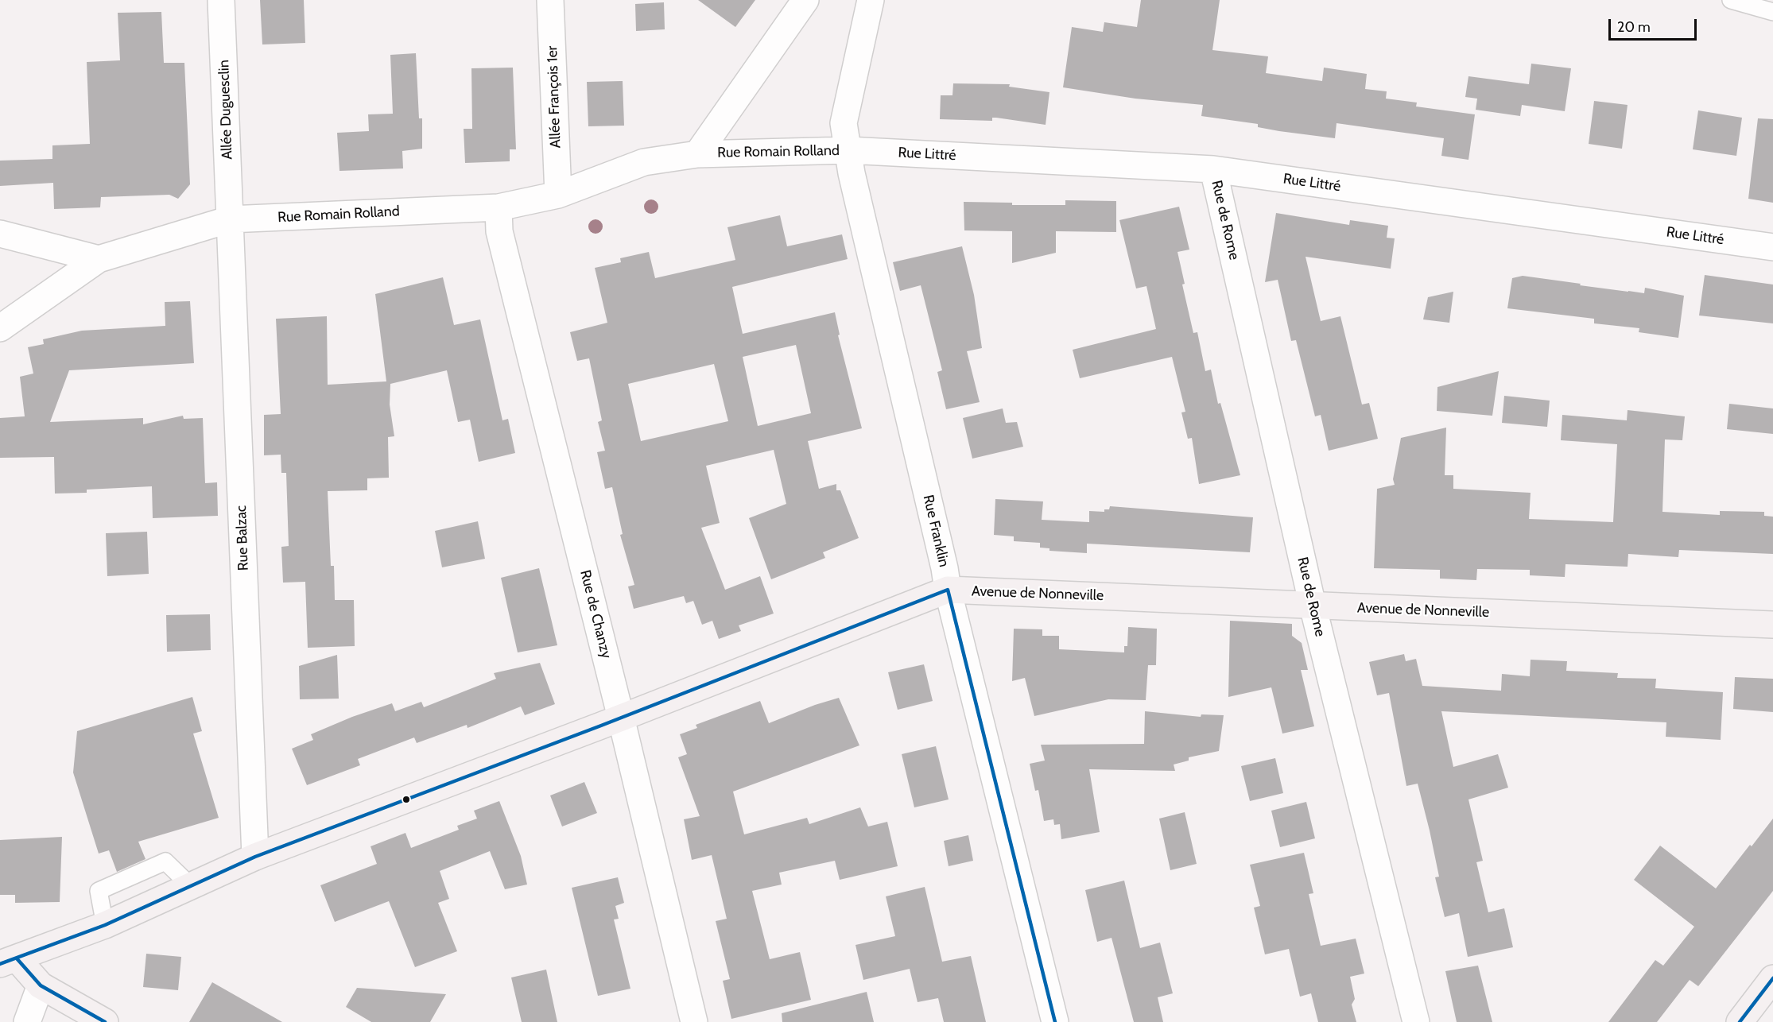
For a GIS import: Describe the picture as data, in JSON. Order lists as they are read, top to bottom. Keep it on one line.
{"streets":{"street":["Allée François 1er","Allée Duguesclin","Rue Romain Rolland","Rue Littré","Rue de Rome","Rue Franklin","Rue Balzac","Avenue de Nonneville","Rue de Chanzy"]},"crossings":[["Allée François 1er","Rue Romain Rolland"],["Allée Duguesclin","Rue Romain Rolland"],["Allée Duguesclin","Rue Balzac"],["Rue Romain Rolland","Rue Littré"],["Rue Romain Rolland","Rue Franklin"],["Rue Romain Rolland","Rue Balzac"],["Rue Romain Rolland","Rue de Chanzy"],["Rue Littré","Rue de Rome"],["Rue Littré","Rue Franklin"],["Rue de Rome","Avenue de Nonneville"],["Rue Franklin","Avenue de Nonneville"],["Rue Balzac","Avenue de Nonneville"],["Avenue de Nonneville","Rue de Chanzy"]],"scale_bar":"20 m"}
